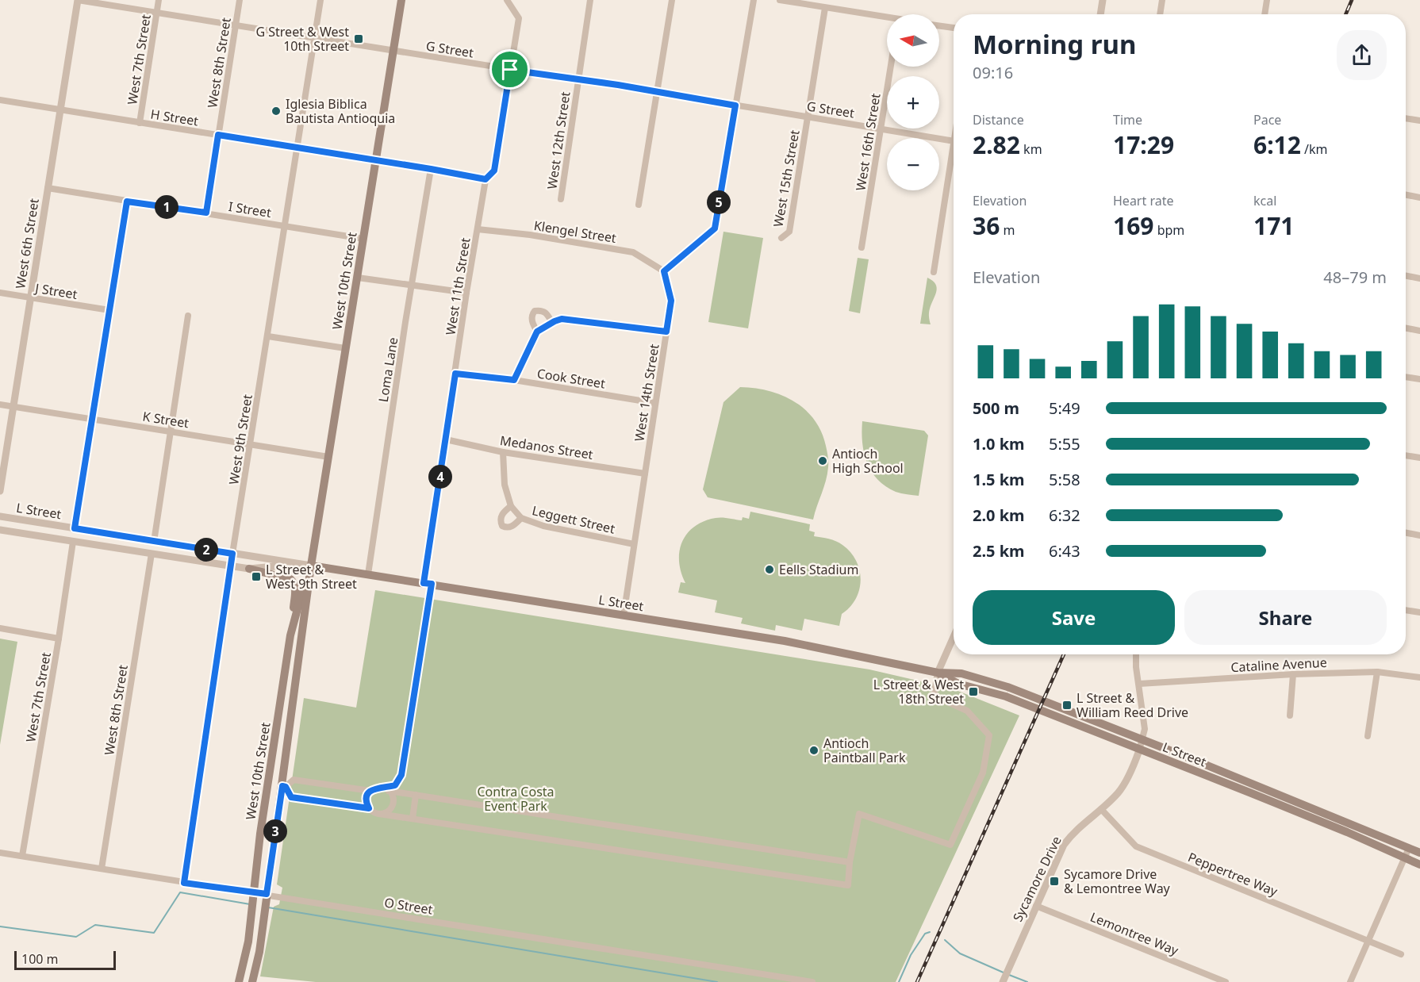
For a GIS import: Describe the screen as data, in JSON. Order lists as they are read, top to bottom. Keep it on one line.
{"streets":{"main road":["West 10th Street","L Street"],"street":["G Street","West 7th Street","West 8th Street","H Street","West 12th Street","West 16th Street","West 15th Street","I Street","Klengel Street","West 6th Street","West 11th Street","J Street","Loma Lane","Cook Street","West 14th Street","K Street","West 9th Street","Medanos Street","Leggett Street","Cataline Avenue","Peppertree Way","Sycamore Drive","O Street","Lemontree Way"]},"crossings":[["G Street","West 7th Street"],["G Street","West 8th Street"],["G Street","West 12th Street"],["G Street","West 16th Street"],["G Street","West 15th Street"],["G Street","West 6th Street"],["G Street","West 10th Street"],["G Street","West 11th Street"],["G Street","West 9th Street"],["West 7th Street","H Street"],["West 7th Street","L Street"],["West 7th Street","O Street"],["West 8th Street","H Street"],["West 8th Street","I Street"],["West 8th Street","L Street"],["West 8th Street","O Street"],["H Street","West 6th Street"],["H Street","West 10th Street"],["H Street","West 11th Street"],["H Street","Loma Lane"],["H Street","West 9th Street"],["I Street","West 6th Street"],["I Street","West 10th Street"],["I Street","West 9th Street"],["Klengel Street","West 11th Street"],["Klengel Street","West 14th Street"],["West 6th Street","J Street"],["West 6th Street","K Street"],["West 10th Street","K Street"],["West 10th Street","L Street"],["West 10th Street","O Street"],["West 11th Street","Cook Street"],["West 11th Street","Medanos Street"],["West 11th Street","L Street"],["Loma Lane","L Street"],["Cook Street","West 14th Street"],["West 14th Street","Medanos Street"],["West 14th Street","L Street"],["West 14th Street","Leggett Street"],["K Street","West 9th Street"],["West 9th Street","L Street"],["West 9th Street","O Street"],["Medanos Street","Leggett Street"],["L Street","Sycamore Drive"],["Peppertree Way","Sycamore Drive"],["Sycamore Drive","Lemontree Way"]],"parks":["Contra Costa Event Park"],"places":{"transit":["G Street & West 10th Street","L Street & West 9th Street","L Street & West 18th Street","L Street & William Reed Drive","Sycamore Drive & Lemontree Way"],"other":["Iglesia Biblica Bautista Antioquia","Antioch High School","Eells Stadium","Antioch Paintball Park"]},"scale_bar":"100 m","north":"left","page":{"map_buttons":["+","−"],"heading":["Morning run","09:16"],"stats":[["Distance","2.82 km"],["Time","17:29"],["Pace","6:12 /km"],["Elevation","36 m"],["Heart rate","169 bpm"],["kcal","171"]],"pins":["5","1","4","2","3"],"chart":["Elevation","48–79 m"],"list":[{"name":"500 m","note":"5:49"},{"name":"1.0 km","note":"5:55"},{"name":"1.5 km","note":"5:58"},{"name":"2.0 km","note":"6:32"},{"name":"2.5 km","note":"6:43"}],"buttons":["Save","Share"],"scale":"100 m"}}
